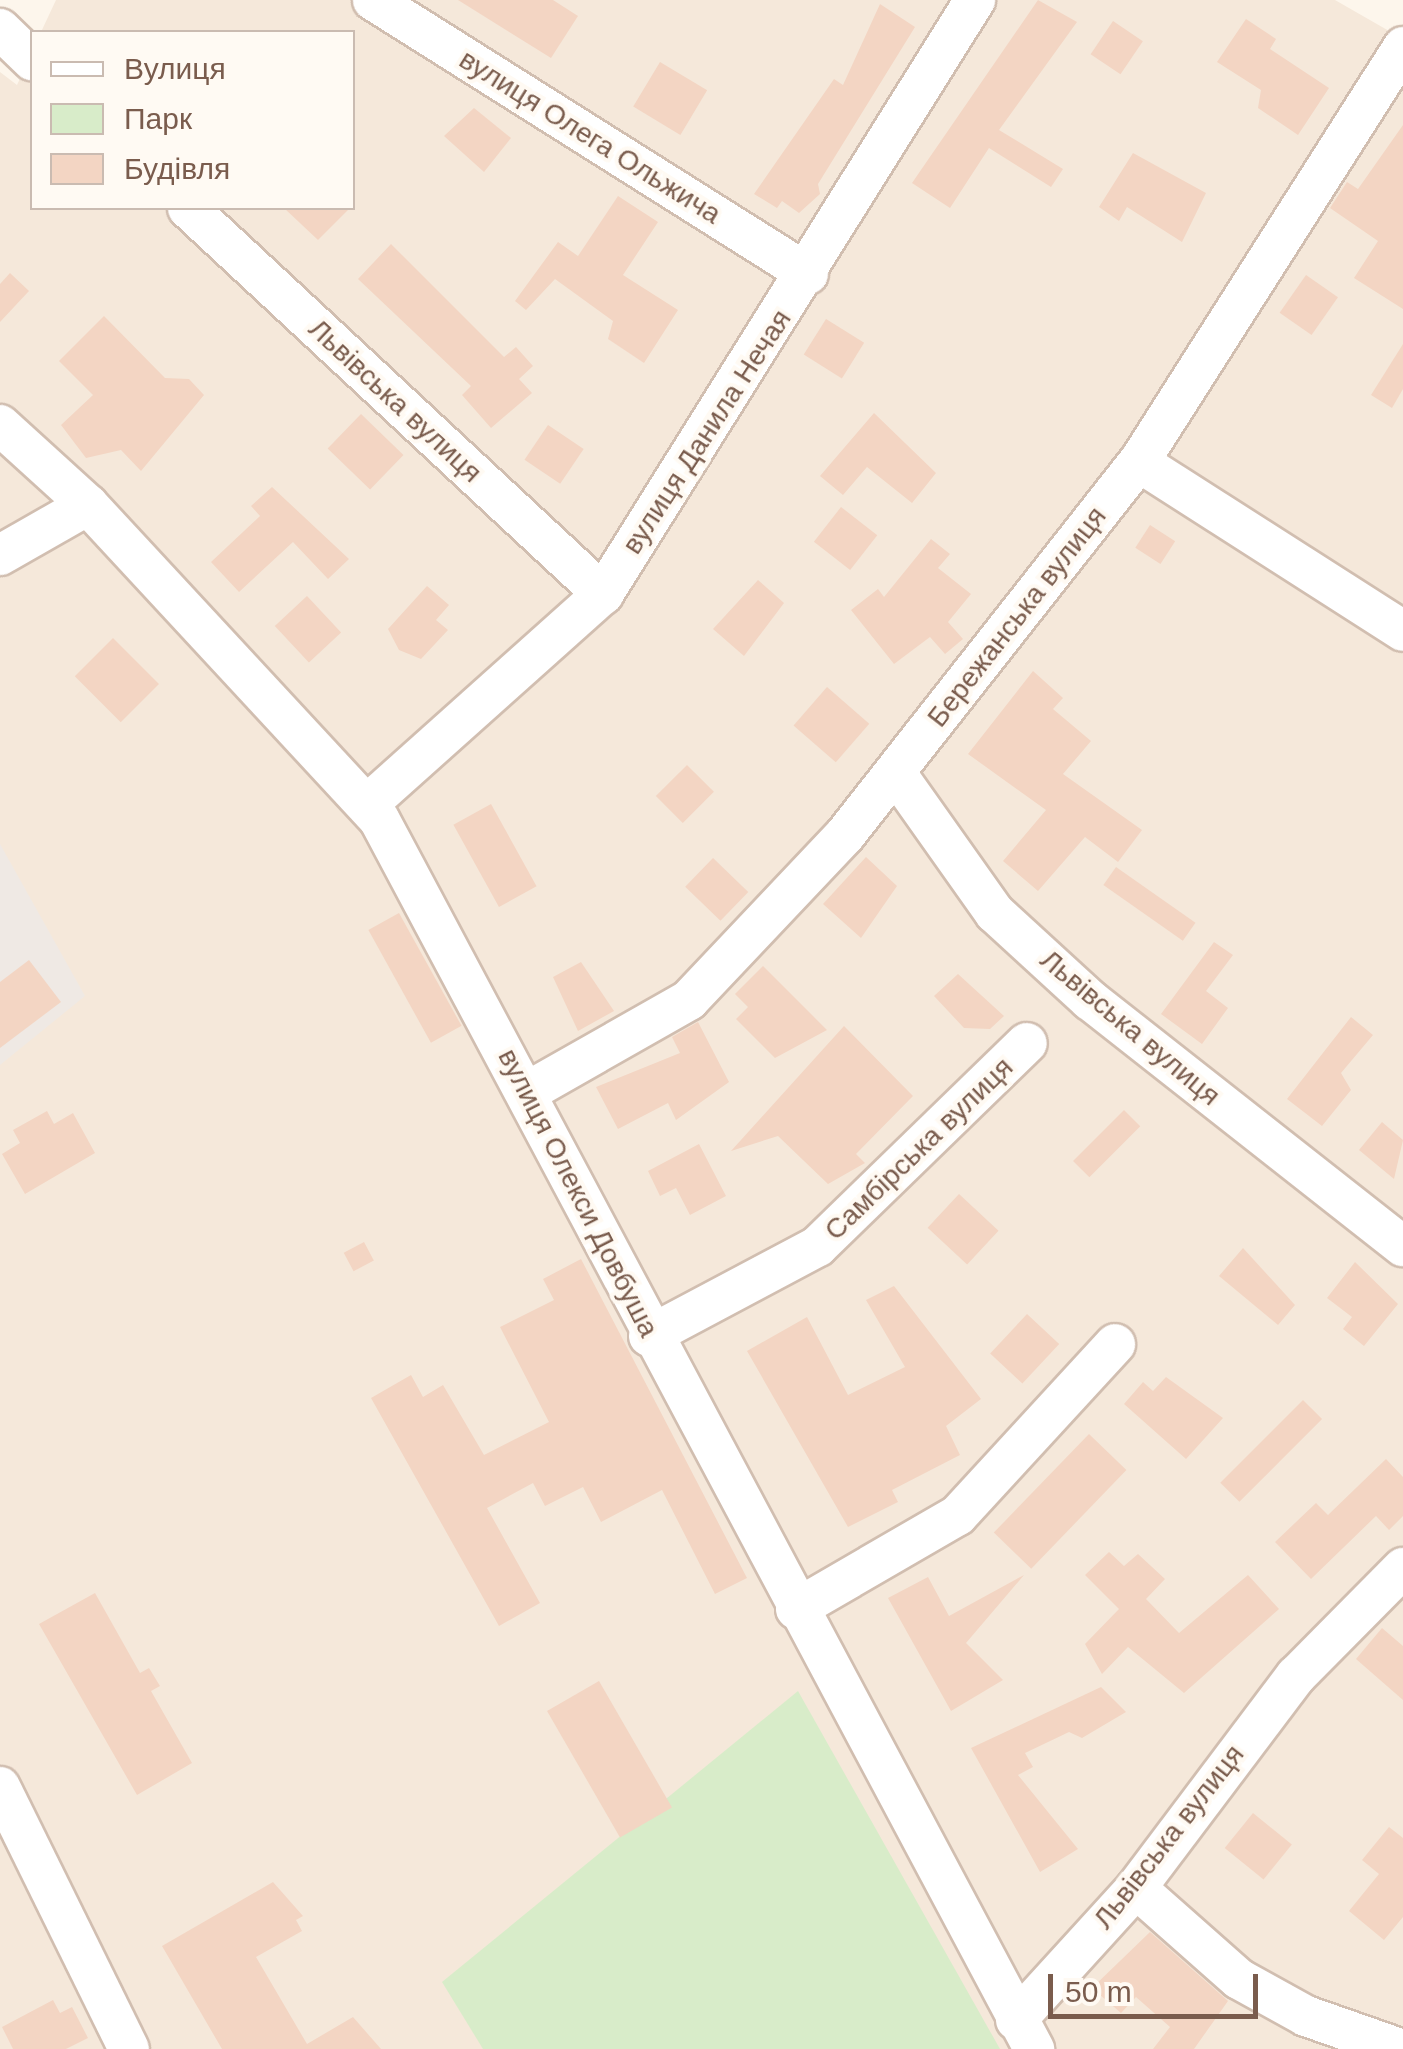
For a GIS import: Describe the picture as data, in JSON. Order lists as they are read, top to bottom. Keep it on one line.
{"streets":{"street":["вулиця Олега Ольжича","Львівська вулиця","вулиця Данила Нечая","Бережанська вулиця","Самбірська вулиця","вулиця Олекси Довбуша"]},"crossings":[["вулиця Олега Ольжича","вулиця Данила Нечая"],["Львівська вулиця","вулиця Данила Нечая"],["Львівська вулиця","Бережанська вулиця"],["Львівська вулиця","вулиця Олекси Довбуша"],["вулиця Данила Нечая","вулиця Олекси Довбуша"],["Бережанська вулиця","вулиця Олекси Довбуша"],["Самбірська вулиця","вулиця Олекси Довбуша"]],"legend":["Вулиця","Парк","Будівля"],"scale_bar":"50 m"}
